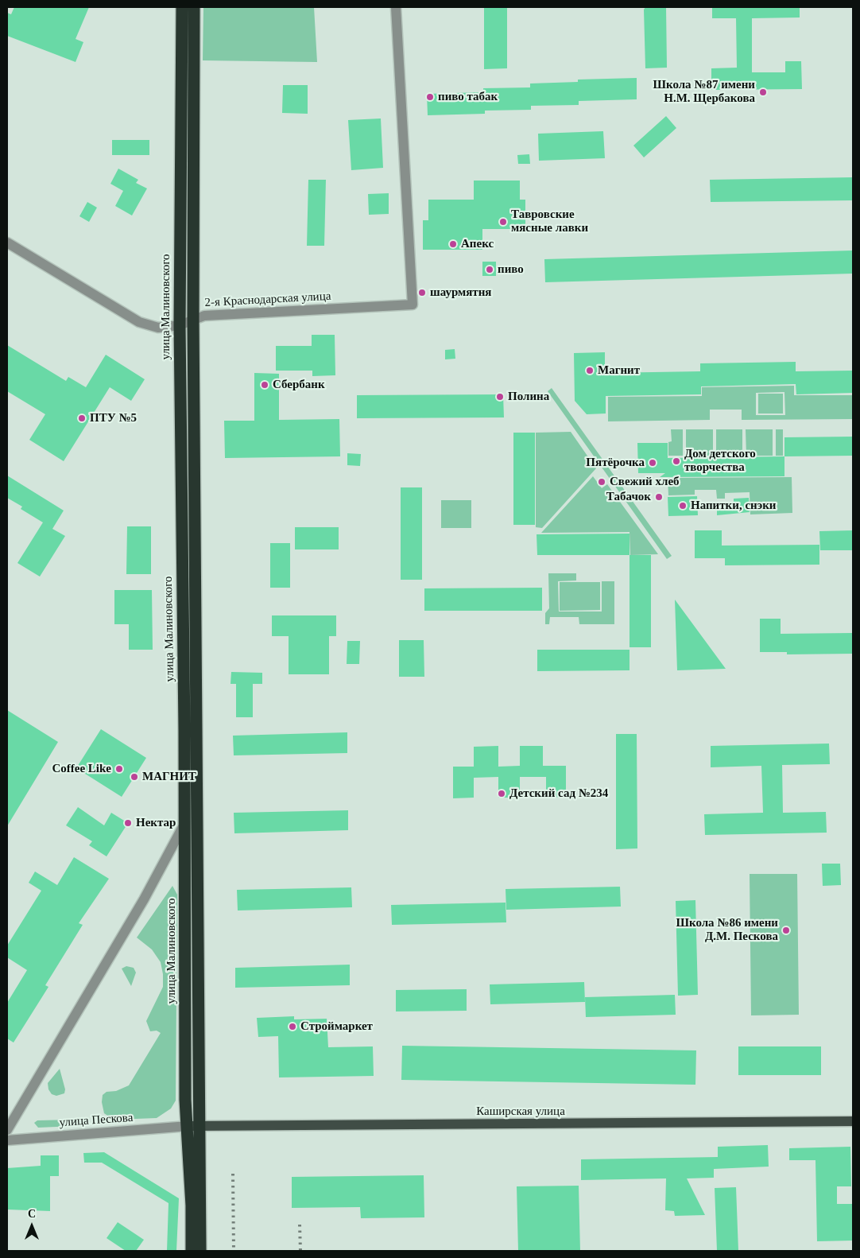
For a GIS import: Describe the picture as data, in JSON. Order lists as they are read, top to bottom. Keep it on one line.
{"streets":{"highway":["улица Малиновского"],"main road":["Каширская улица"],"street":["2-я Краснодарская улица","улица Пескова"]},"crossings":[["2-я Краснодарская улица","улица Малиновского"],["улица Малиновского","Каширская улица"],["улица Малиновского","улица Пескова"],["Каширская улица","улица Пескова"]],"places":["Школа №87 имени Н.М. Щербакова","пиво табак","Тавровские мясные лавки","Апекс","пиво","шаурмятня","Магнит","Сбербанк","Полина","ПТУ №5","Дом детского творчества","Пятёрочка","Свежий хлеб","Табачок","Напитки, снэки","Coffee Like","МАГНИТ","Детский сад №234","Нектар","Школа №86 имени Д.М. Пескова","Строймаркет"],"north":"top"}
